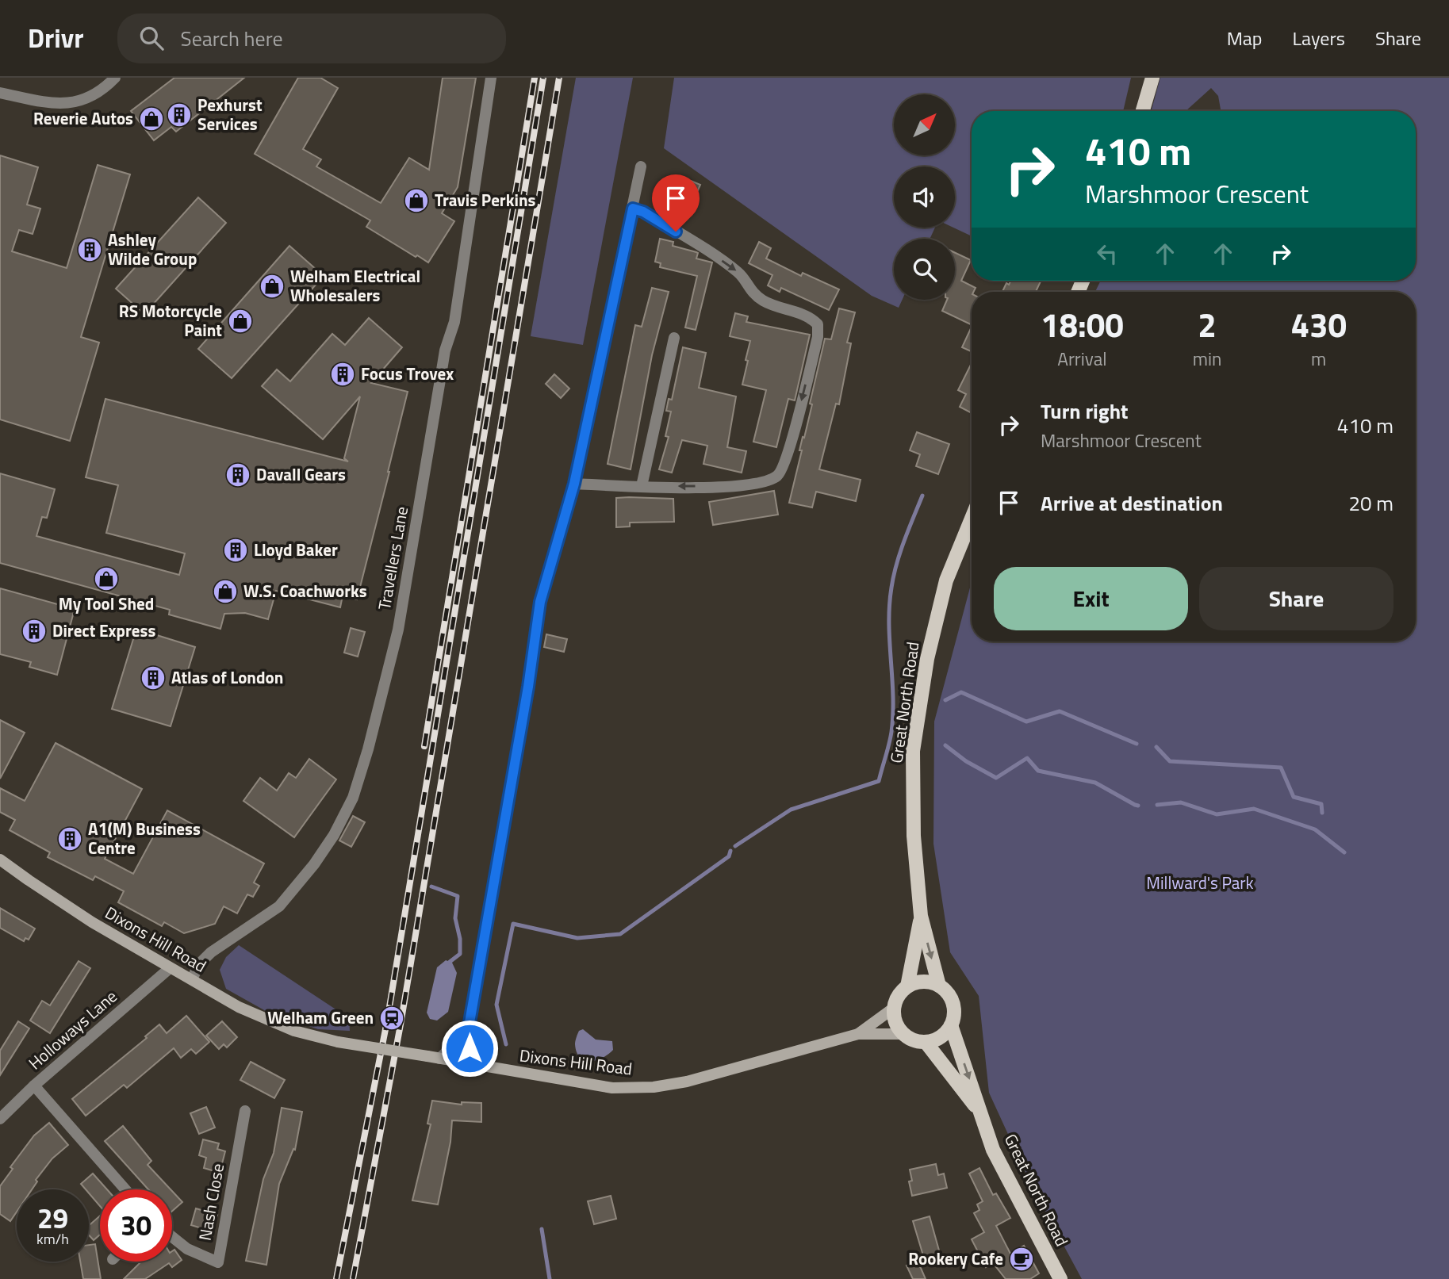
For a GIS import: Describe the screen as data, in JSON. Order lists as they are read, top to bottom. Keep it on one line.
{"streets":{"main road":["Great North Road"],"street":["Travellers Lane","Dixons Hill Road","Holloways Lane","Nash Close"]},"crossings":[["Travellers Lane","Dixons Hill Road"],["Great North Road","Dixons Hill Road"],["Dixons Hill Road","Holloways Lane"]],"parks":["Millward's Park"],"places":{"building":["Pexhurst Services","Ashley Wilde Group","Focus Trovex","Davall Gears","Lloyd Baker","Direct Express","Atlas of London","A1(M) Business Centre"],"shop":["Reverie Autos","Travis Perkins","Welham Electrical Wholesalers","RS Motorcycle Paint","My Tool Shed","W.S. Coachworks"],"station":["Welham Green"],"cafe":["Rookery Cafe"]},"north":"top right","page":{"header":"Drivr","search":"Search here","nav":["Map","Layers","Share"],"turn":["410 m","Marshmoor Crescent"],"eta":["18:00","Arrival","2","min","430","m"],"list":[{"name":"Turn right","note":"Marshmoor Crescent","value":"410 m"},{"name":"Arrive at destination","value":"20 m"}],"buttons":["Exit","Share"],"speed":"29 km/h","limit":"30"}}
